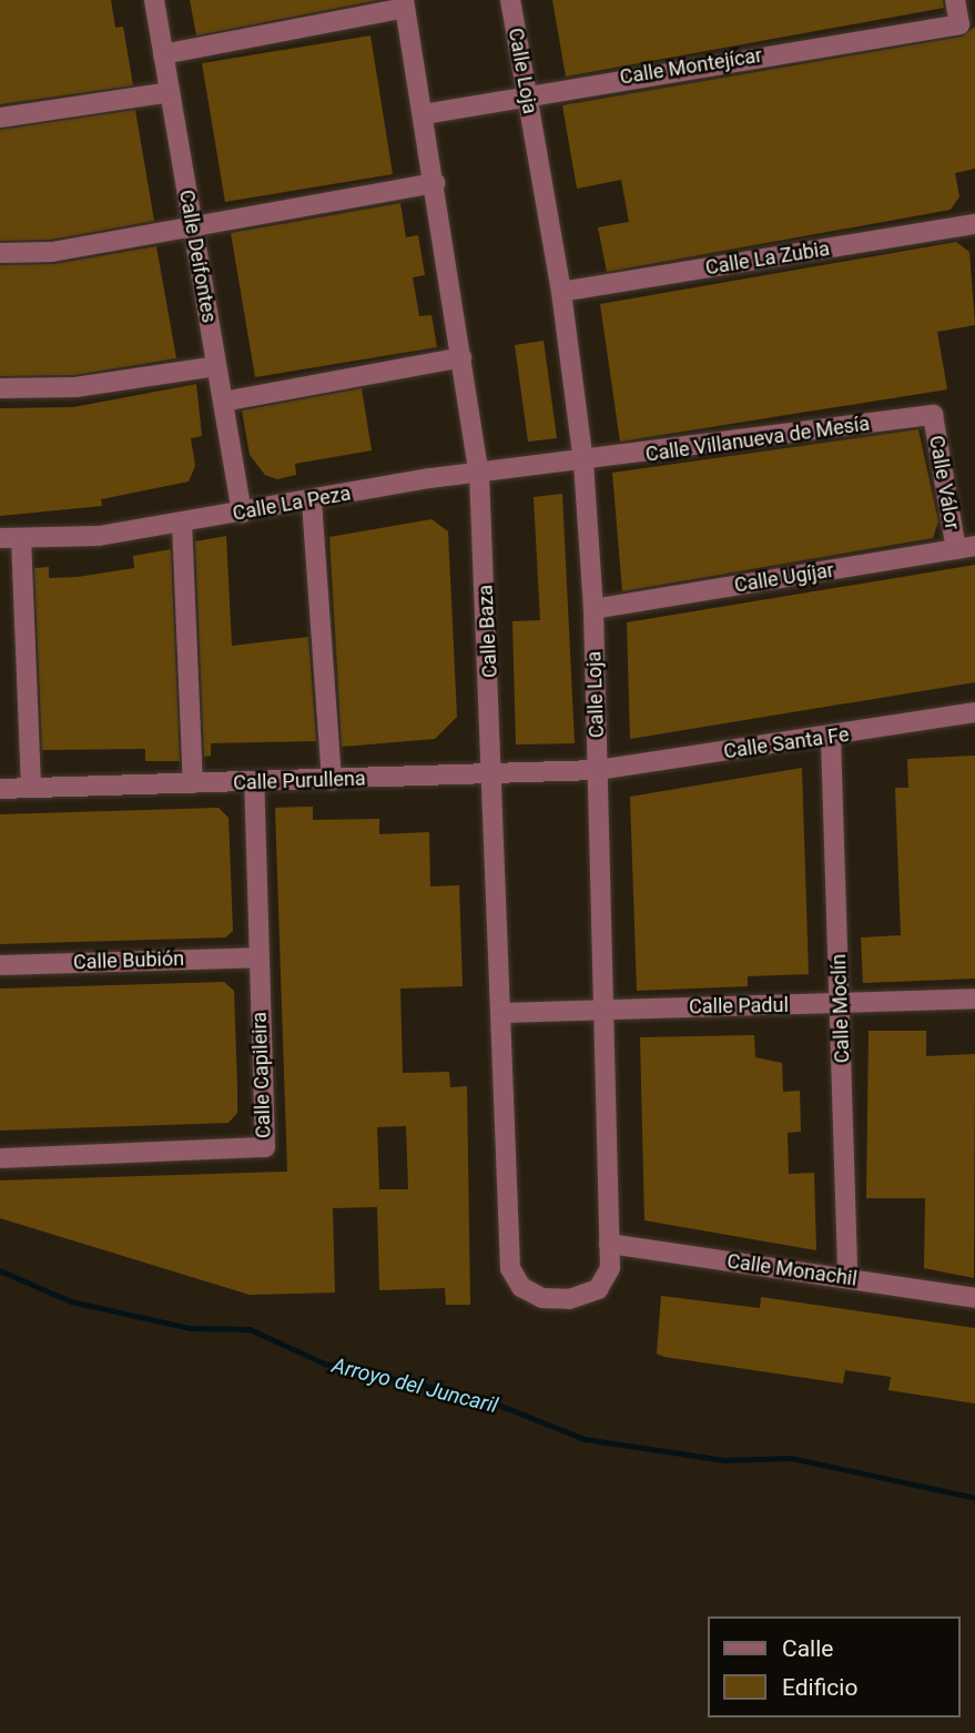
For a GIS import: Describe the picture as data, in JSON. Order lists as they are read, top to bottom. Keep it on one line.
{"streets":{"street":["Calle Montejícar","Calle Loja","Calle Deifontes","Calle La Zubia","Calle Villanueva de Mesía","Calle Válor","Calle La Peza","Calle Ugíjar","Calle Baza","Calle Santa Fe","Calle Purullena","Calle Bubión","Calle Padul","Calle Moclín","Calle Capileira","Calle Monachil"]},"crossings":[["Calle Montejícar","Calle Loja"],["Calle Montejícar","Calle Baza"],["Calle Loja","Calle La Zubia"],["Calle Loja","Calle Villanueva de Mesía"],["Calle Loja","Calle La Peza"],["Calle Loja","Calle Ugíjar"],["Calle Loja","Calle Baza"],["Calle Loja","Calle Santa Fe"],["Calle Loja","Calle Purullena"],["Calle Loja","Calle Padul"],["Calle Loja","Calle Monachil"],["Calle Deifontes","Calle La Peza"],["Calle Villanueva de Mesía","Calle Válor"],["Calle Villanueva de Mesía","Calle La Peza"],["Calle Válor","Calle Ugíjar"],["Calle La Peza","Calle Baza"],["Calle Baza","Calle Purullena"],["Calle Baza","Calle Padul"],["Calle Santa Fe","Calle Purullena"],["Calle Santa Fe","Calle Moclín"],["Calle Purullena","Calle Capileira"],["Calle Bubión","Calle Capileira"],["Calle Padul","Calle Moclín"],["Calle Moclín","Calle Monachil"]],"water":["Arroyo del Juncaril"],"legend":["Calle","Edificio"]}
